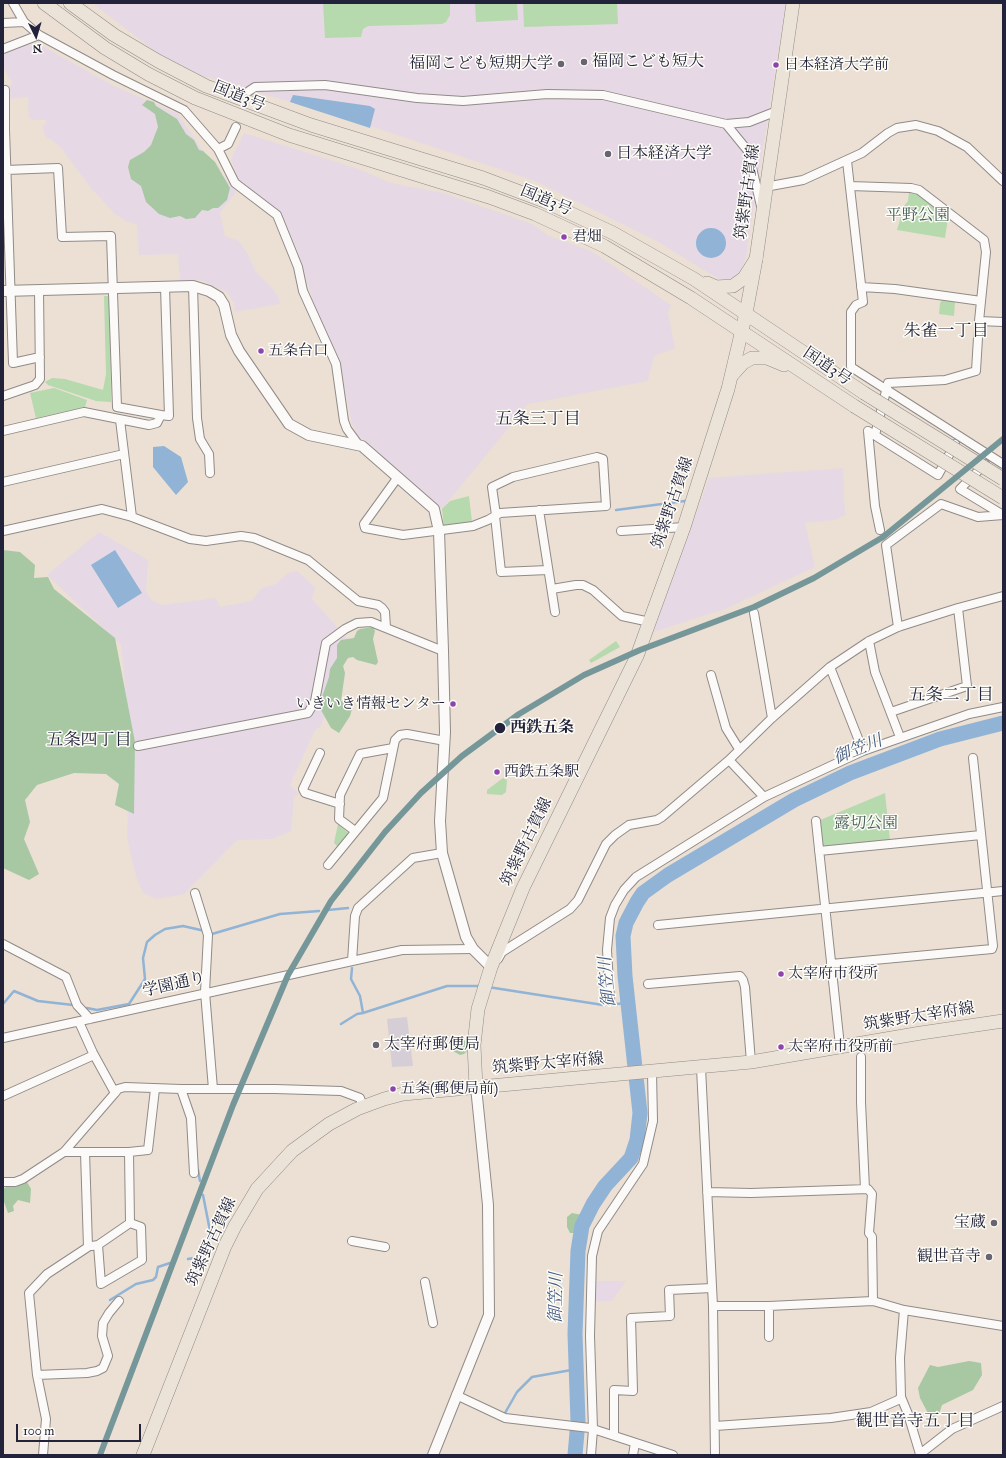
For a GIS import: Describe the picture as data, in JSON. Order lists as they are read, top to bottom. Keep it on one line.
{"streets":{"main road":["国道3号","筑紫野古賀線","筑紫野太宰府線"],"street":["学園通り"]},"crossings":[["国道3号","筑紫野古賀線"],["筑紫野古賀線","筑紫野太宰府線"]],"districts":["朱雀一丁目","五条三丁目","五条二丁目","五条四丁目","観世音寺五丁目"],"water":["御笠川"],"parks":["平野公園","露切公園"],"places":["福岡こども短大","福岡こども短期大学","日本経済大学前","日本経済大学","君畑","五条台口","いきいき情報センター","西鉄五条","西鉄五条駅","太宰府市役所","太宰府郵便局","太宰府市役所前","五条(郵便局前)","宝蔵","観世音寺"],"scale_bar":"100 m","north":"bottom"}
